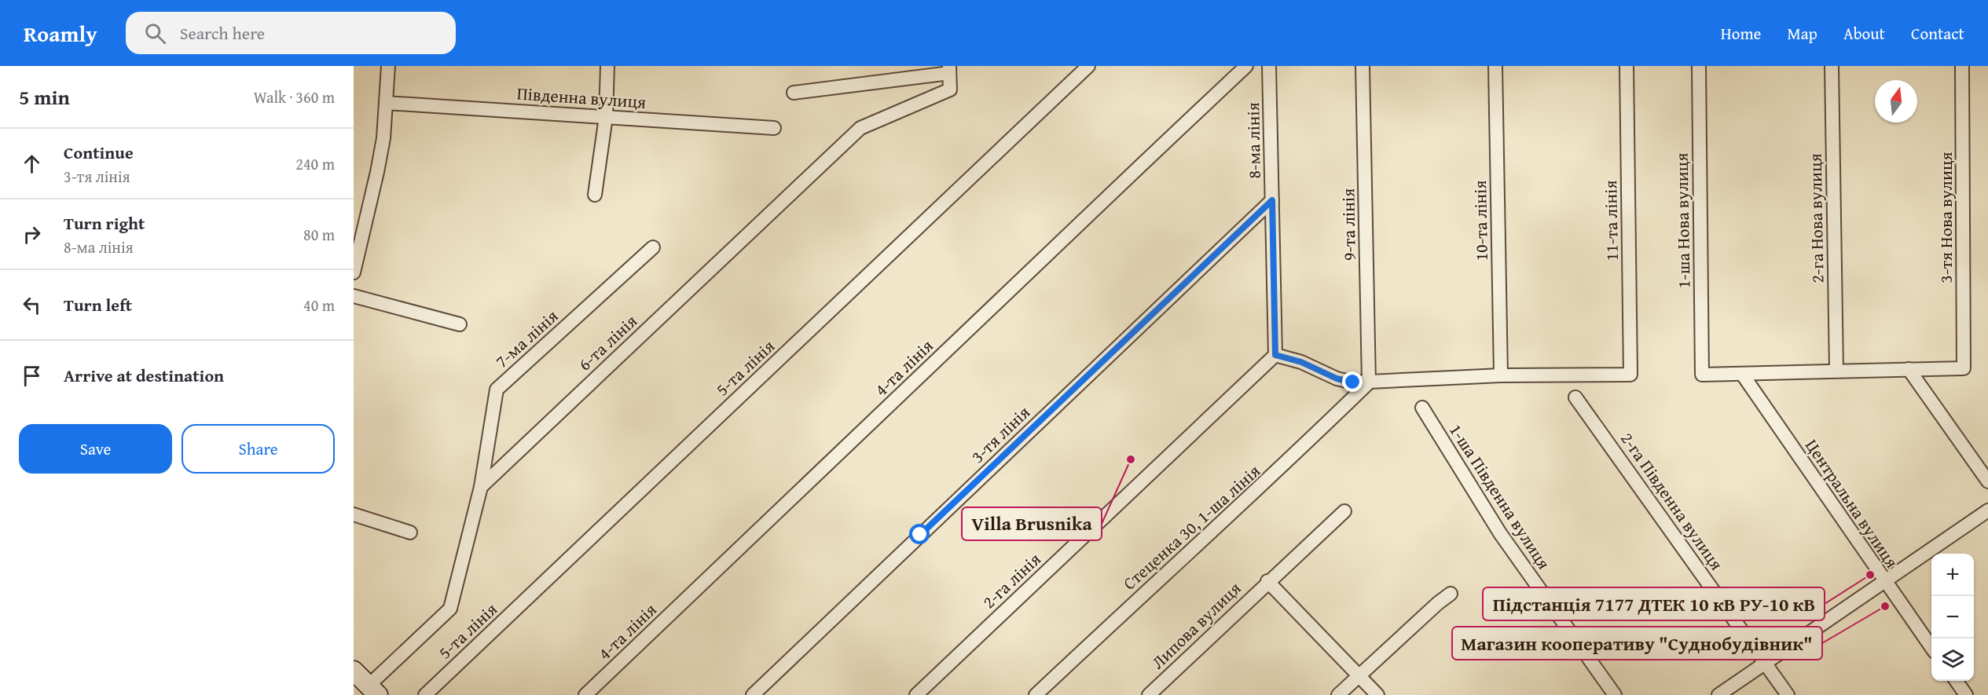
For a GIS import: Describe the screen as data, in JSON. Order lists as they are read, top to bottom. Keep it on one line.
{"streets":{"street":["Південна вулиця","8-ма лінія","3-тя Нова вулиця","2-га Нова вулиця","10-та лінія","11-та лінія","1-ша Нова вулиця","9-та лінія","7-ма лінія","6-та лінія","5-та лінія","4-та лінія","3-тя лінія","1-ша Південна вулиця","2-га Південна вулиця","Центральна вулиця","Стеценка 30, 1-ша лінія","2-га лінія","Липова вулиця"]},"crossings":[["8-ма лінія","3-тя лінія"],["8-ма лінія","2-га лінія"],["10-та лінія","11-та лінія"],["1-ша Нова вулиця","Центральна вулиця"],["9-та лінія","Стеценка 30, 1-ша лінія"],["7-ма лінія","6-та лінія"]],"places":["Villa Brusnika","Підстанція 7177 ДТЕК 10 кВ РУ-10 кВ","Магазин кооперативу \"Суднобудівник\""],"north":"top","page":{"header":"Roamly","search":"Search here","nav":["Home","Map","About","Contact"],"heading":["5 min","Walk · 360 m"],"list":[["Continue","3-тя лінія","240 m"],["Turn right","8-ма лінія","80 m"],["Turn left","40 m"],"Arrive at destination"],"buttons":["Save","Share"],"map_buttons":["+","−"]}}
